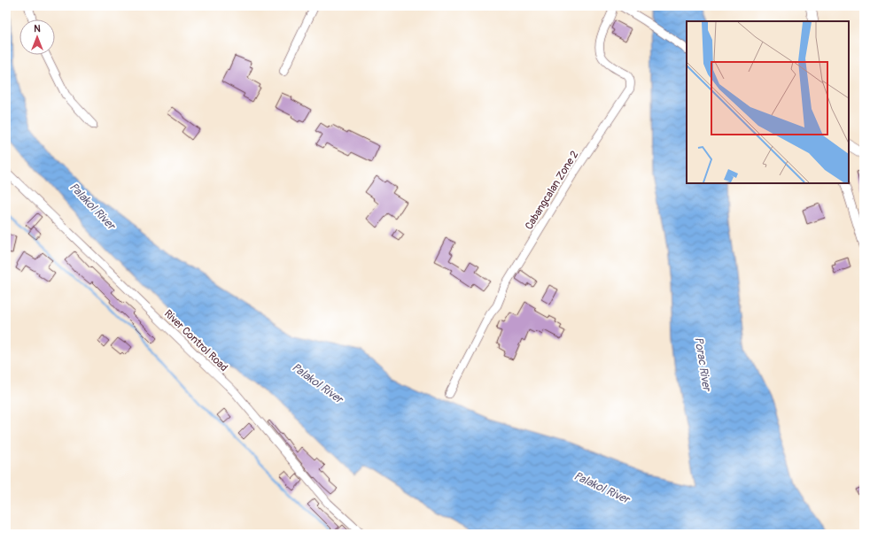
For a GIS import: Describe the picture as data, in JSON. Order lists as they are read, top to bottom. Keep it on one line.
{"streets":{"street":["Cabangcalan Zone 2","River Control Road"]},"water":["Palakol River","Porac River"],"north":"top"}
